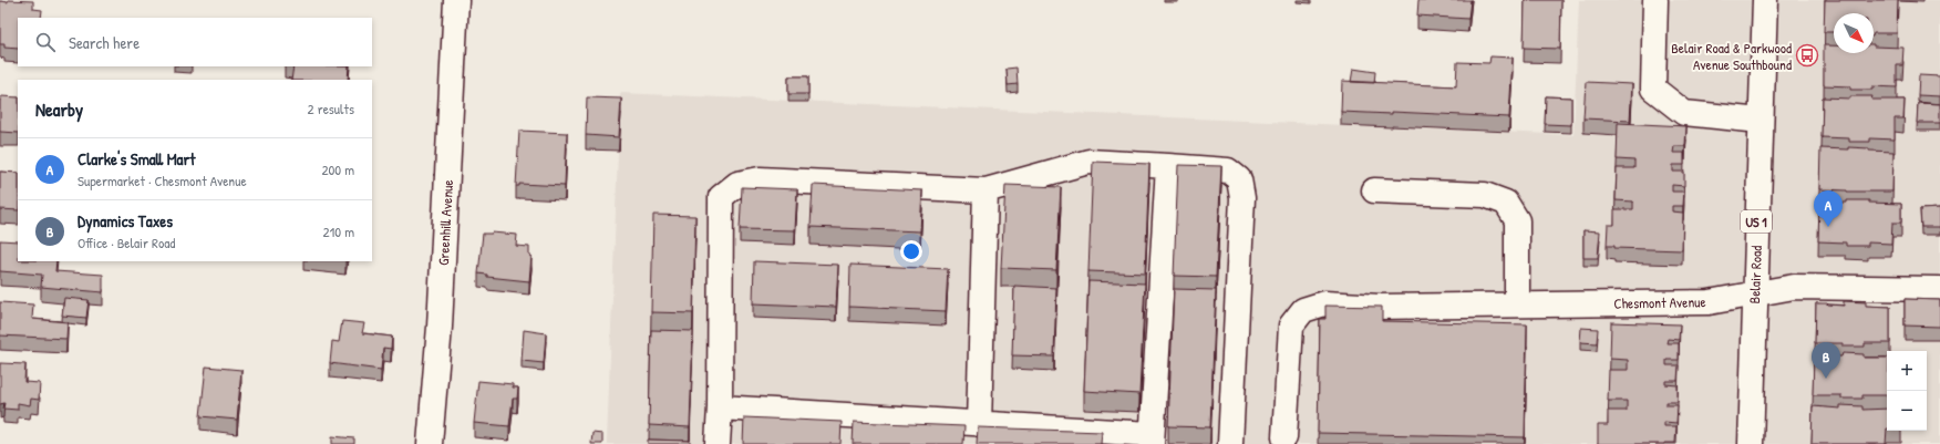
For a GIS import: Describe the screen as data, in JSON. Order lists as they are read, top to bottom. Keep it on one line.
{"streets":{"street":["US 1","Greenhill Avenue","Belair Road","Chesmont Avenue"]},"crossings":[["Belair Road","Chesmont Avenue"]],"places":{"bus stop":["Belair Road & Parkwood Avenue Southbound"]},"north":"bottom right","page":{"search":"Search here","heading":["Nearby","2 results"],"list":[{"mark":"A","name":"Clarke's Small Mart","note":"Supermarket · Chesmont Avenue","value":"200 m"},{"mark":"B","name":"Dynamics Taxes","note":"Office · Belair Road","value":"210 m"}],"pins":["A","B"],"map_buttons":["+","−"]}}
